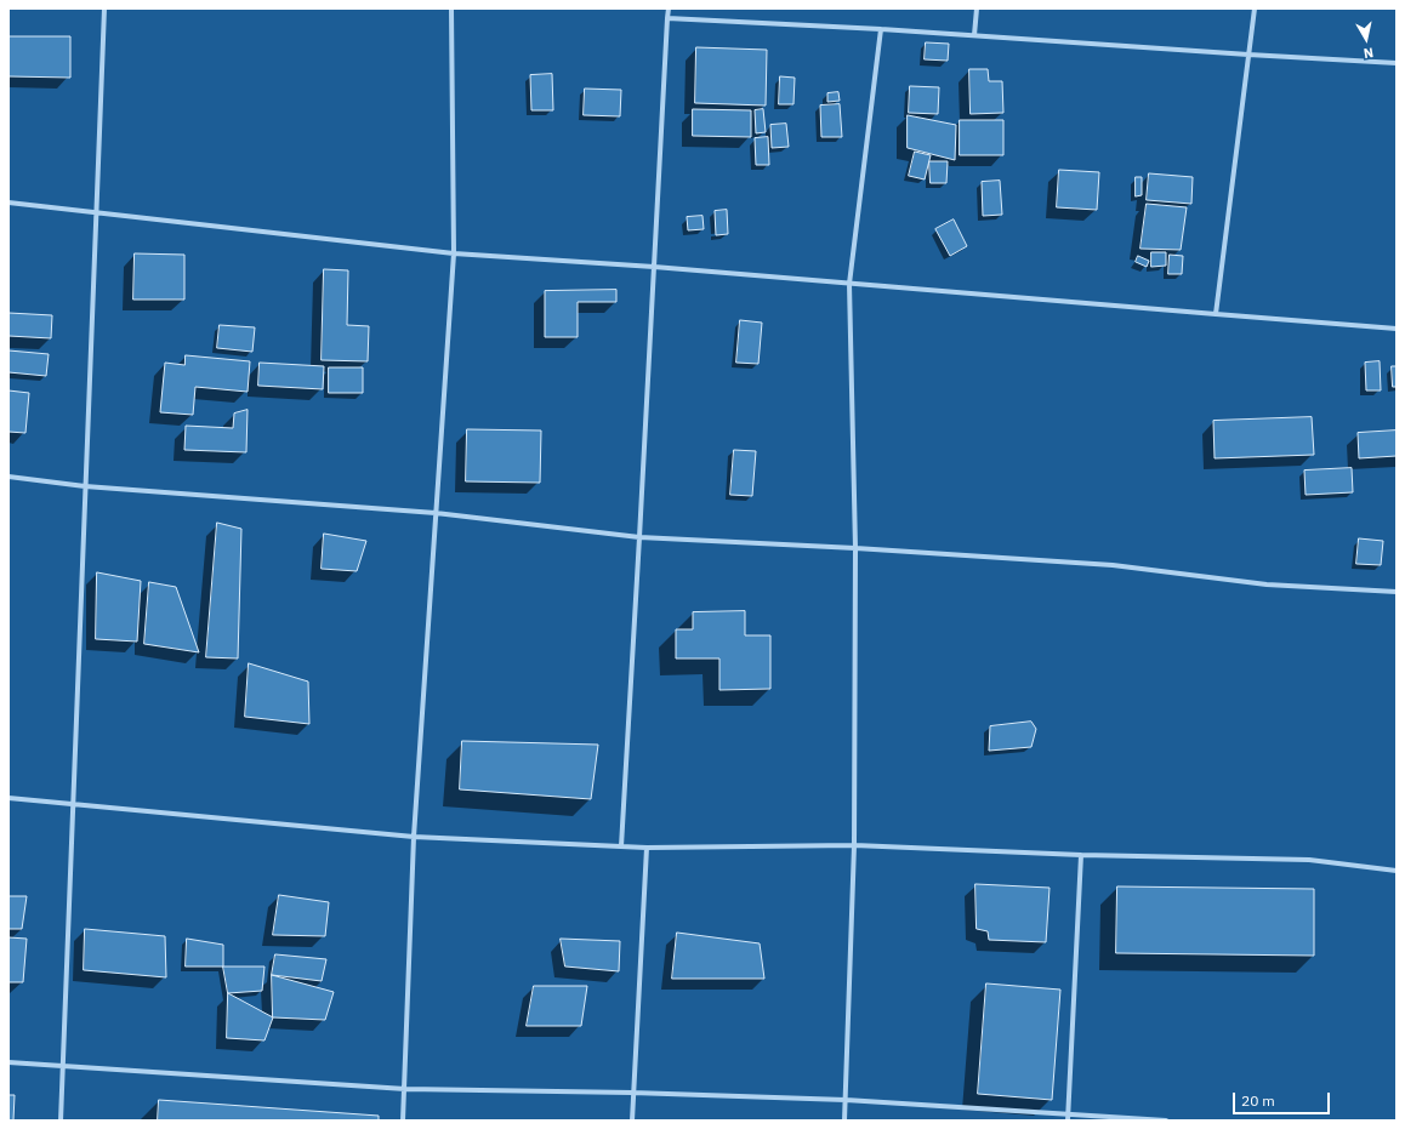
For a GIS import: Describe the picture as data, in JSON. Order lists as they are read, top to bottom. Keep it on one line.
{"scale_bar":"20 m","north":"bottom"}
